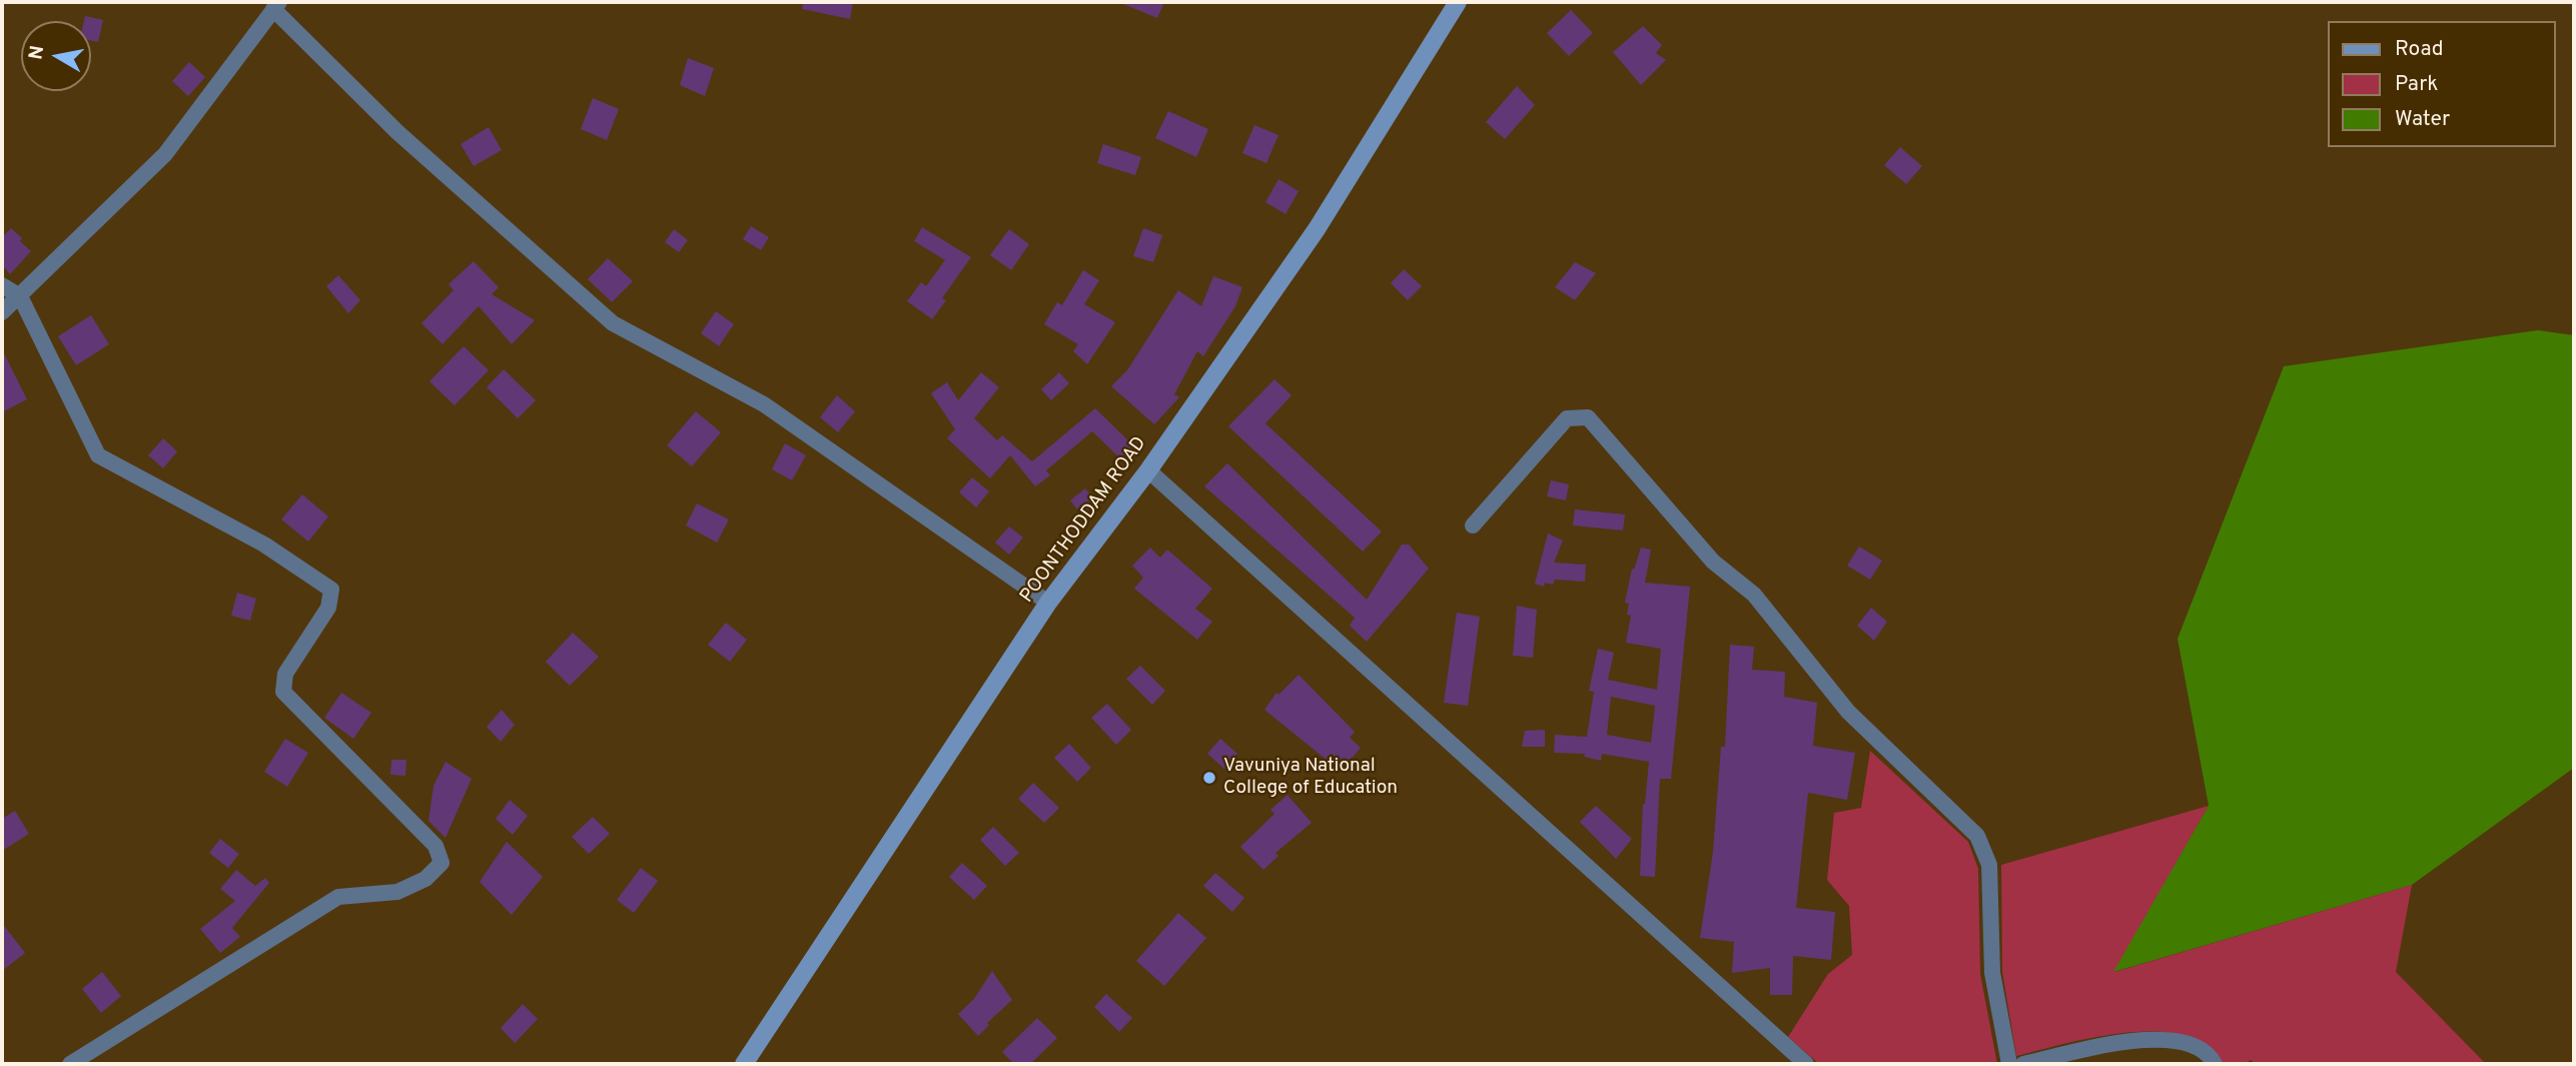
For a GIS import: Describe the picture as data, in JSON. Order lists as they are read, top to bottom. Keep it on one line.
{"streets":{"street":["POONTHODDAM ROAD"]},"places":["Vavuniya National College of Education"],"legend":["Road","Park","Water"],"north":"left"}
